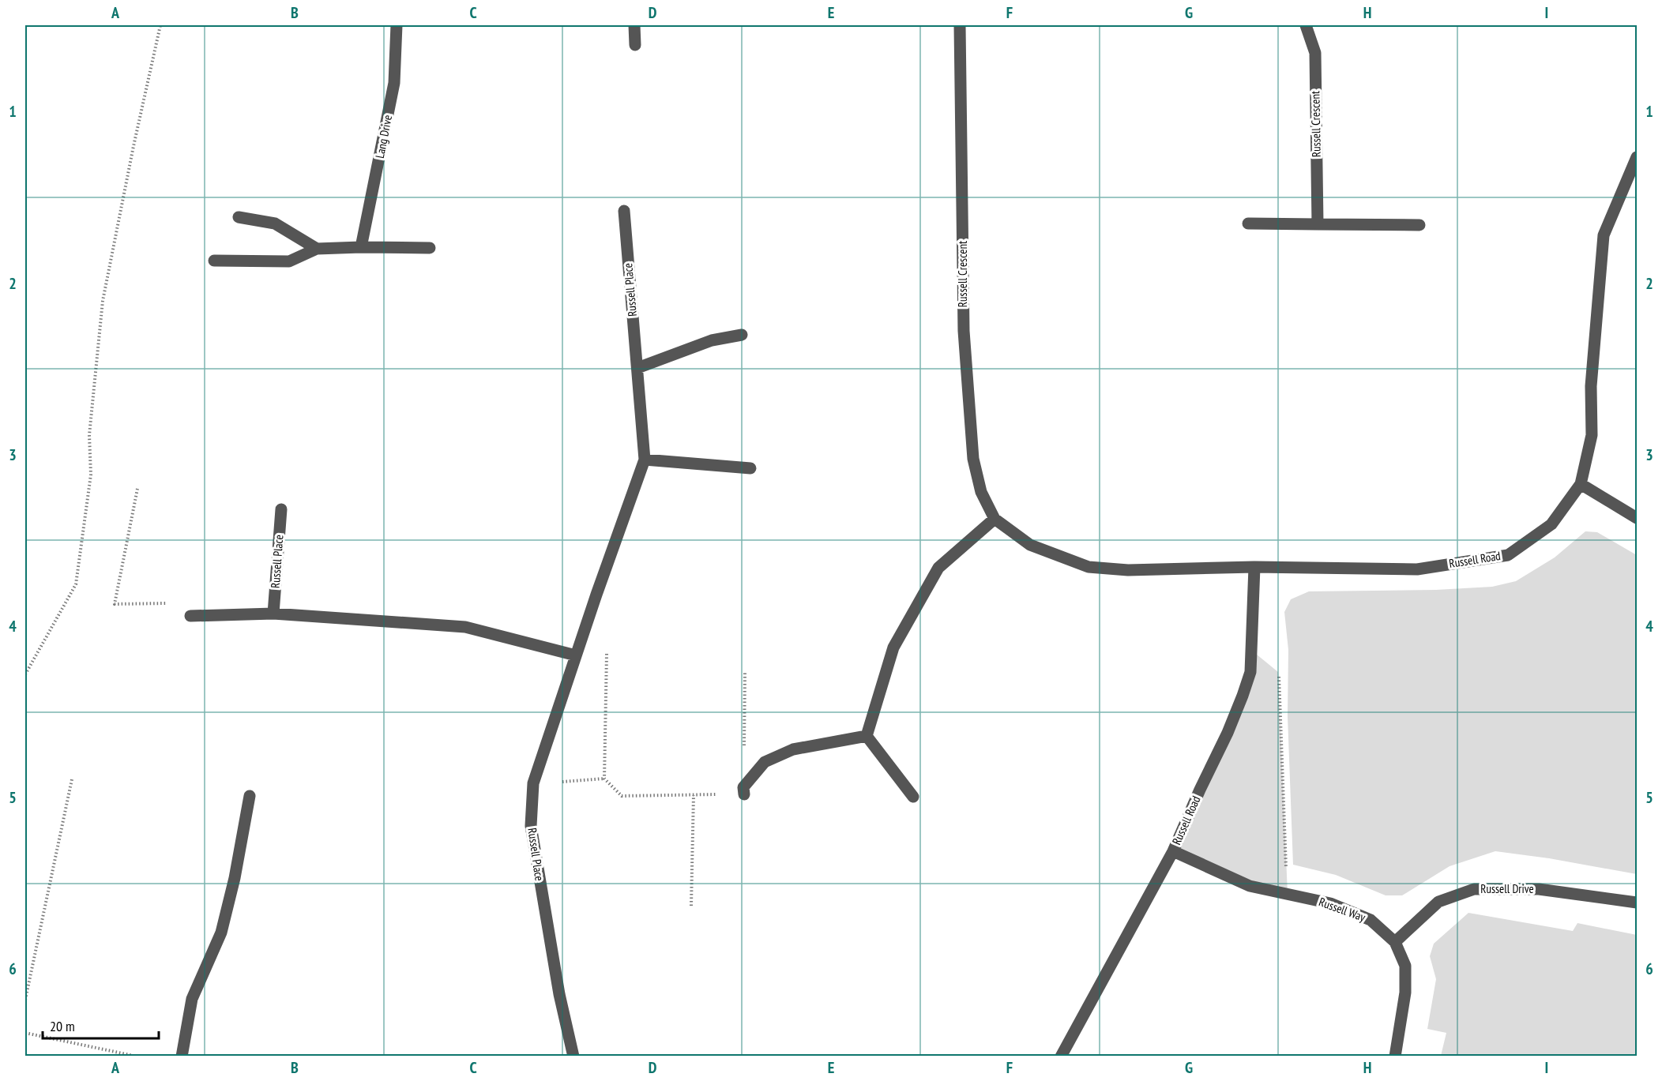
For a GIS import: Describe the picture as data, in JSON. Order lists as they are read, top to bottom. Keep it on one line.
{"streets":{"street":["Russell Crescent","Lang Drive","Russell Place","Russell Road","Russell Drive","Russell Way"]},"crossings":[["Russell Crescent","Russell Road"],["Russell Road","Russell Way"],["Russell Drive","Russell Way"]],"scale_bar":"20 m","grid":{"columns":["A","B","C","D","E","F","G","H","I"],"rows":["1","2","3","4","5","6"]}}
